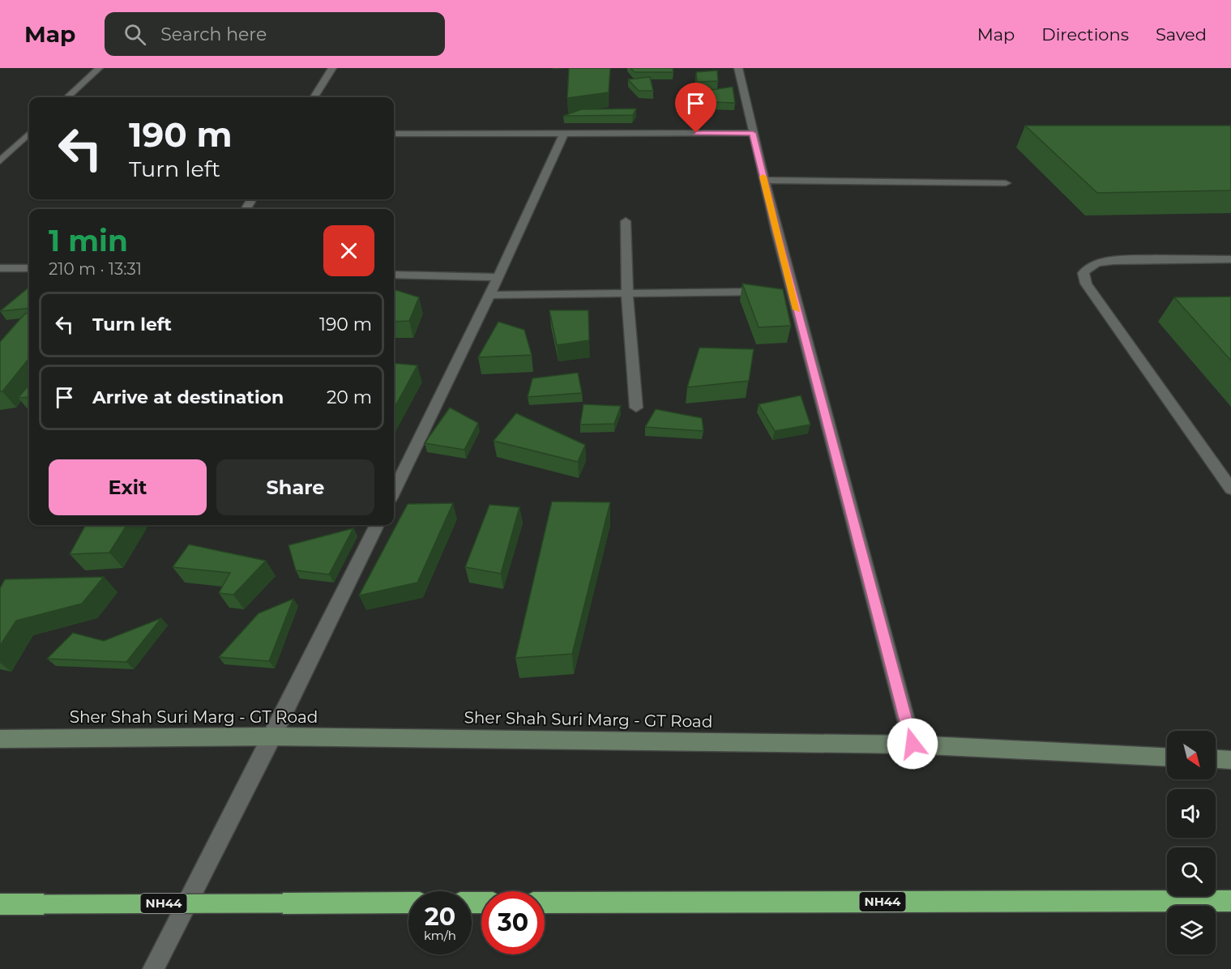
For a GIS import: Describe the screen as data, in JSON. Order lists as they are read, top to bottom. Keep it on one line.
{"streets":{"highway":["NH44"],"street":["Sher Shah Suri Marg - GT Road"]},"north":"bottom right","page":{"header":"Map","search":"Search here","nav":["Map","Directions","Saved"],"turn":["190 m","Turn left"],"heading":["1 min","210 m · 13:31"],"list":[{"name":"Turn left","value":"190 m"},{"name":"Arrive at destination","value":"20 m"}],"buttons":["Exit","Share"],"speed":"20 km/h","limit":"30"}}
